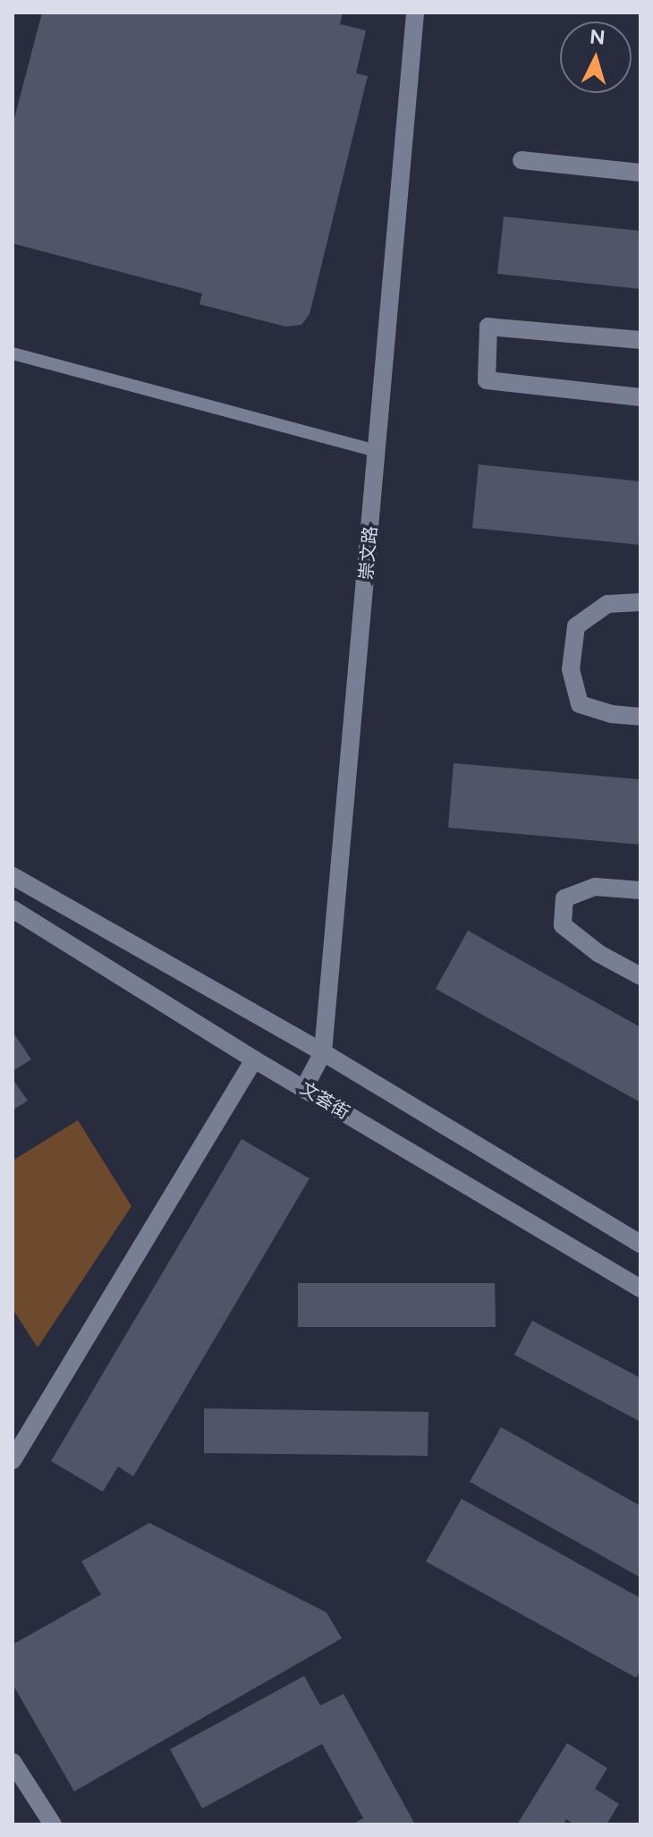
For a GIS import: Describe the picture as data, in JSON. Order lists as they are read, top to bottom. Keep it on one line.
{"streets":{"street":["崇文路","文荟街"]},"crossings":[["崇文路","文荟街"]],"north":"top"}
